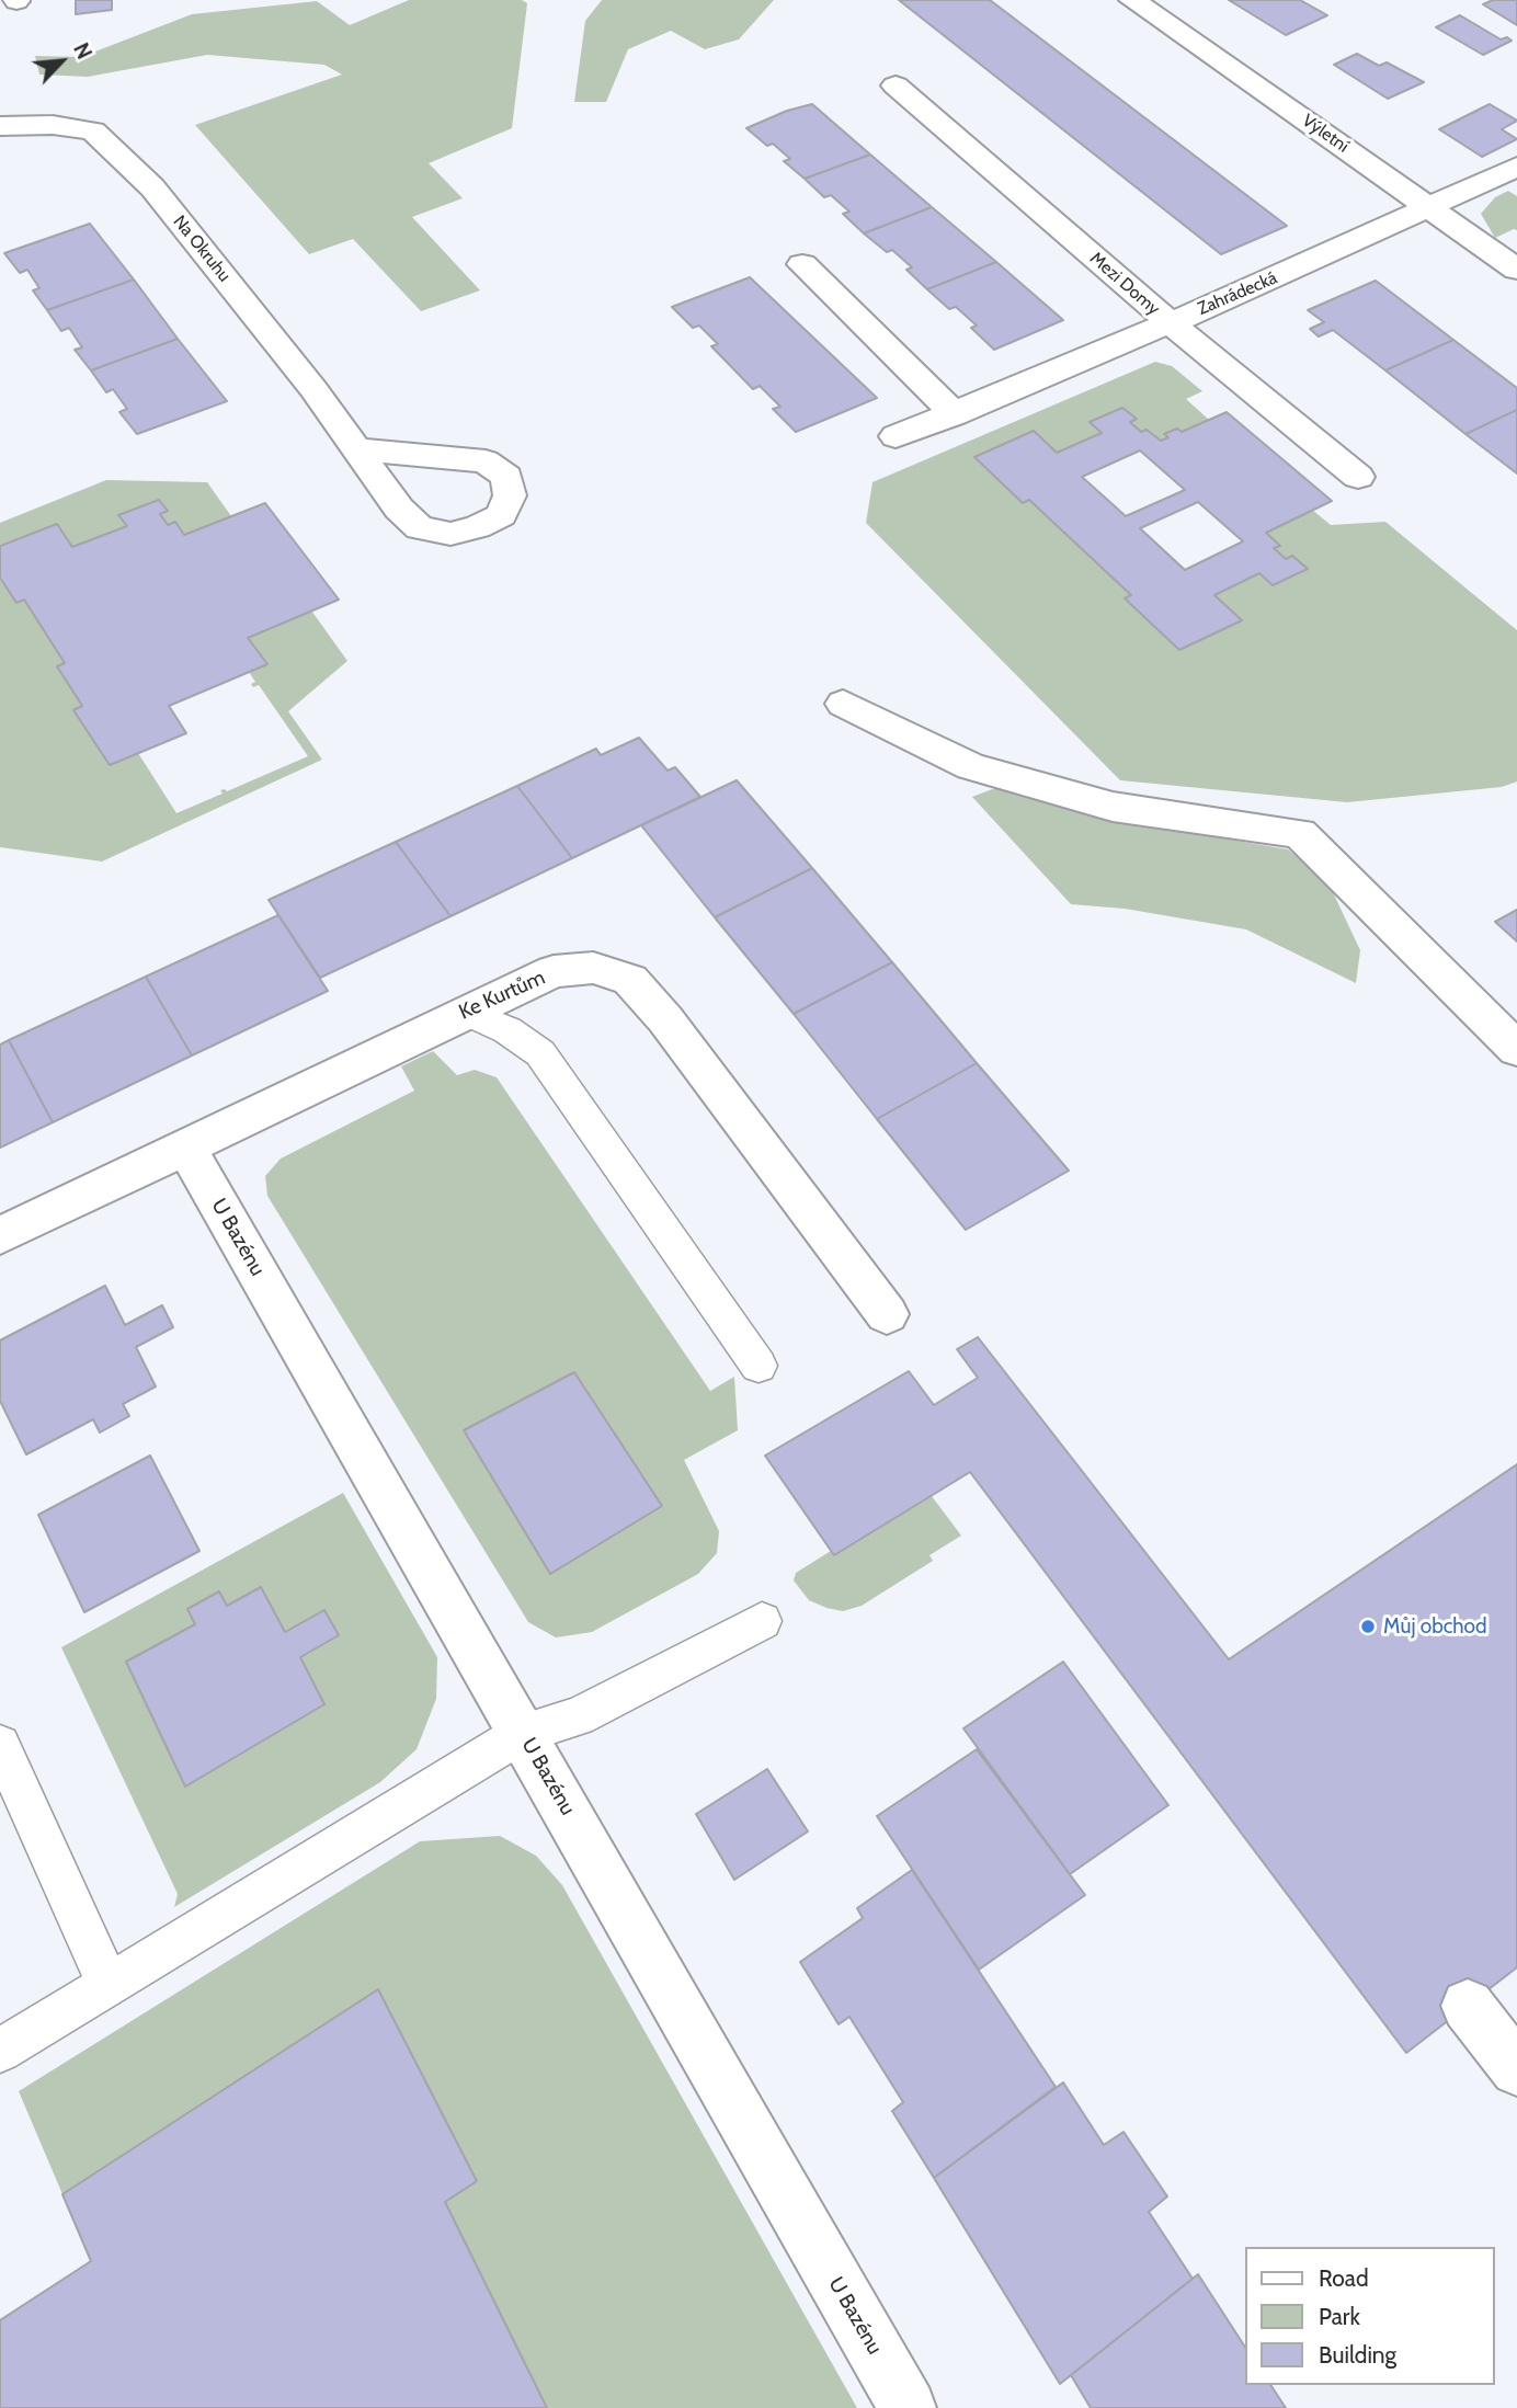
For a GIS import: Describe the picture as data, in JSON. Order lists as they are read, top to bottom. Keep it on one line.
{"streets":{"street":["Výletní","Na Okruhu","Mezi Domy","Zahrádecká","Ke Kurtům","U Bazénu"]},"crossings":[["Výletní","Zahrádecká"],["Mezi Domy","Zahrádecká"],["Ke Kurtům","U Bazénu"]],"places":["Můj obchod"],"legend":["Road","Park","Building"],"north":"top right"}
